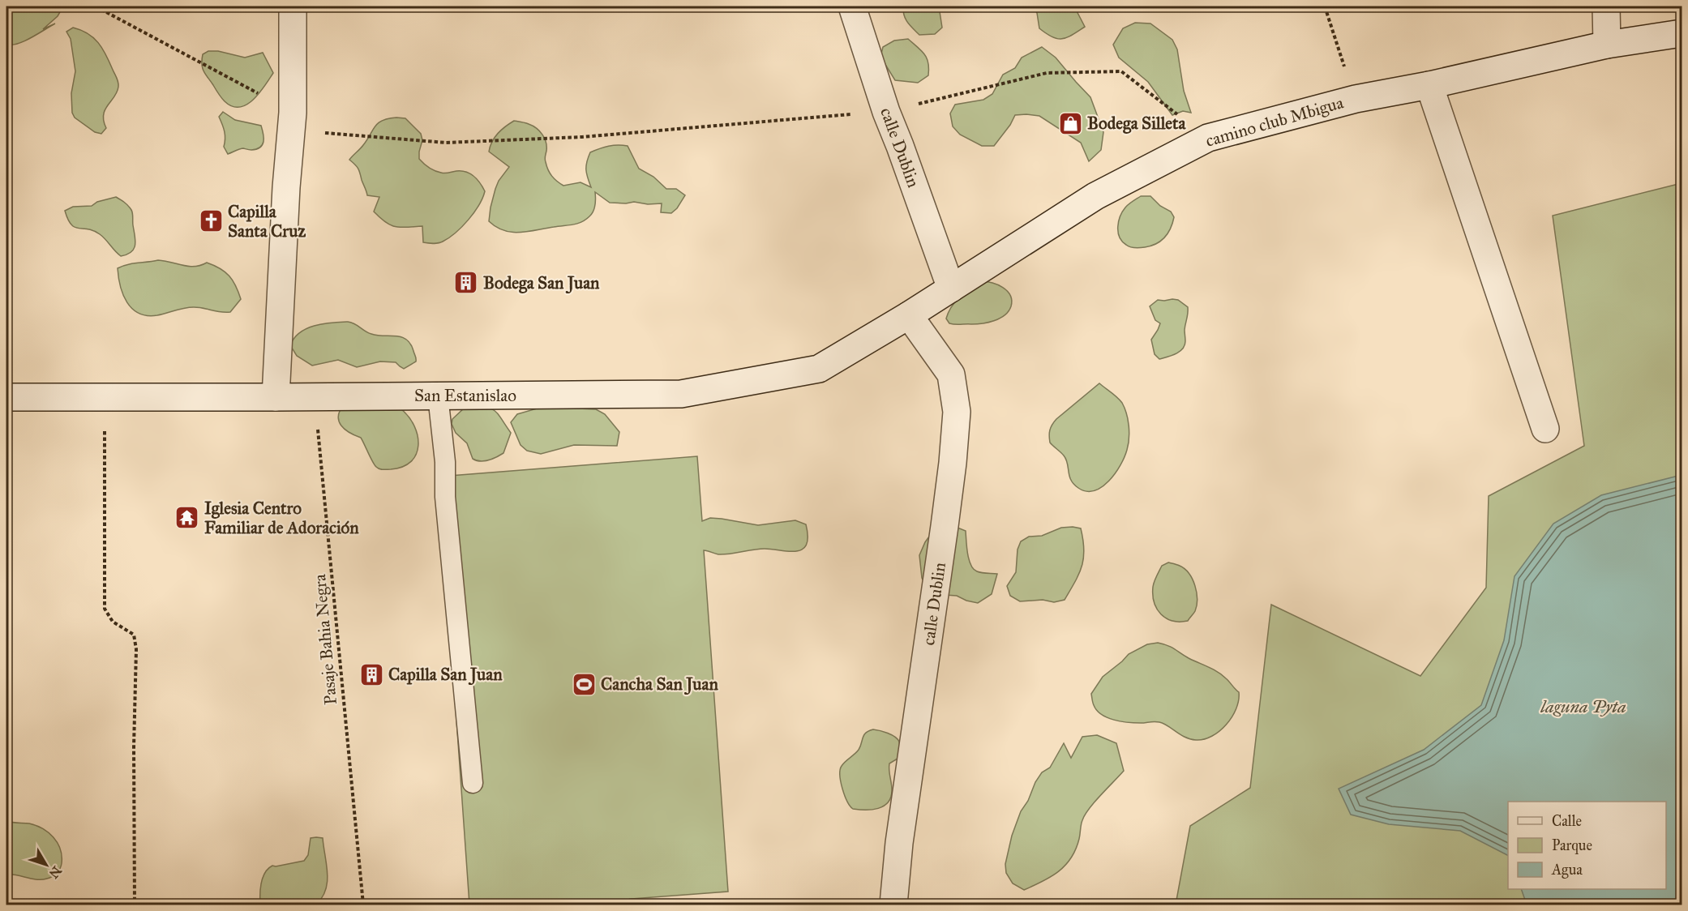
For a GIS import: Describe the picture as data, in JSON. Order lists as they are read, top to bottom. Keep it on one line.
{"streets":{"main road":["camino club Mbigua","calle Dublin","San Estanislao"],"path":["Pasaje Bahia Negra"]},"crossings":[["camino club Mbigua","calle Dublin"],["camino club Mbigua","San Estanislao"],["calle Dublin","San Estanislao"]],"water":["laguna Pyta"],"places":{"shop":["Bodega Silleta"],"church":["Capilla Santa Cruz"],"building":["Bodega San Juan","Capilla San Juan"],"temple":["Iglesia Centro Familiar de Adoración"],"sports":["Cancha San Juan"]},"legend":["Calle","Parque","Agua"],"north":"bottom right"}
